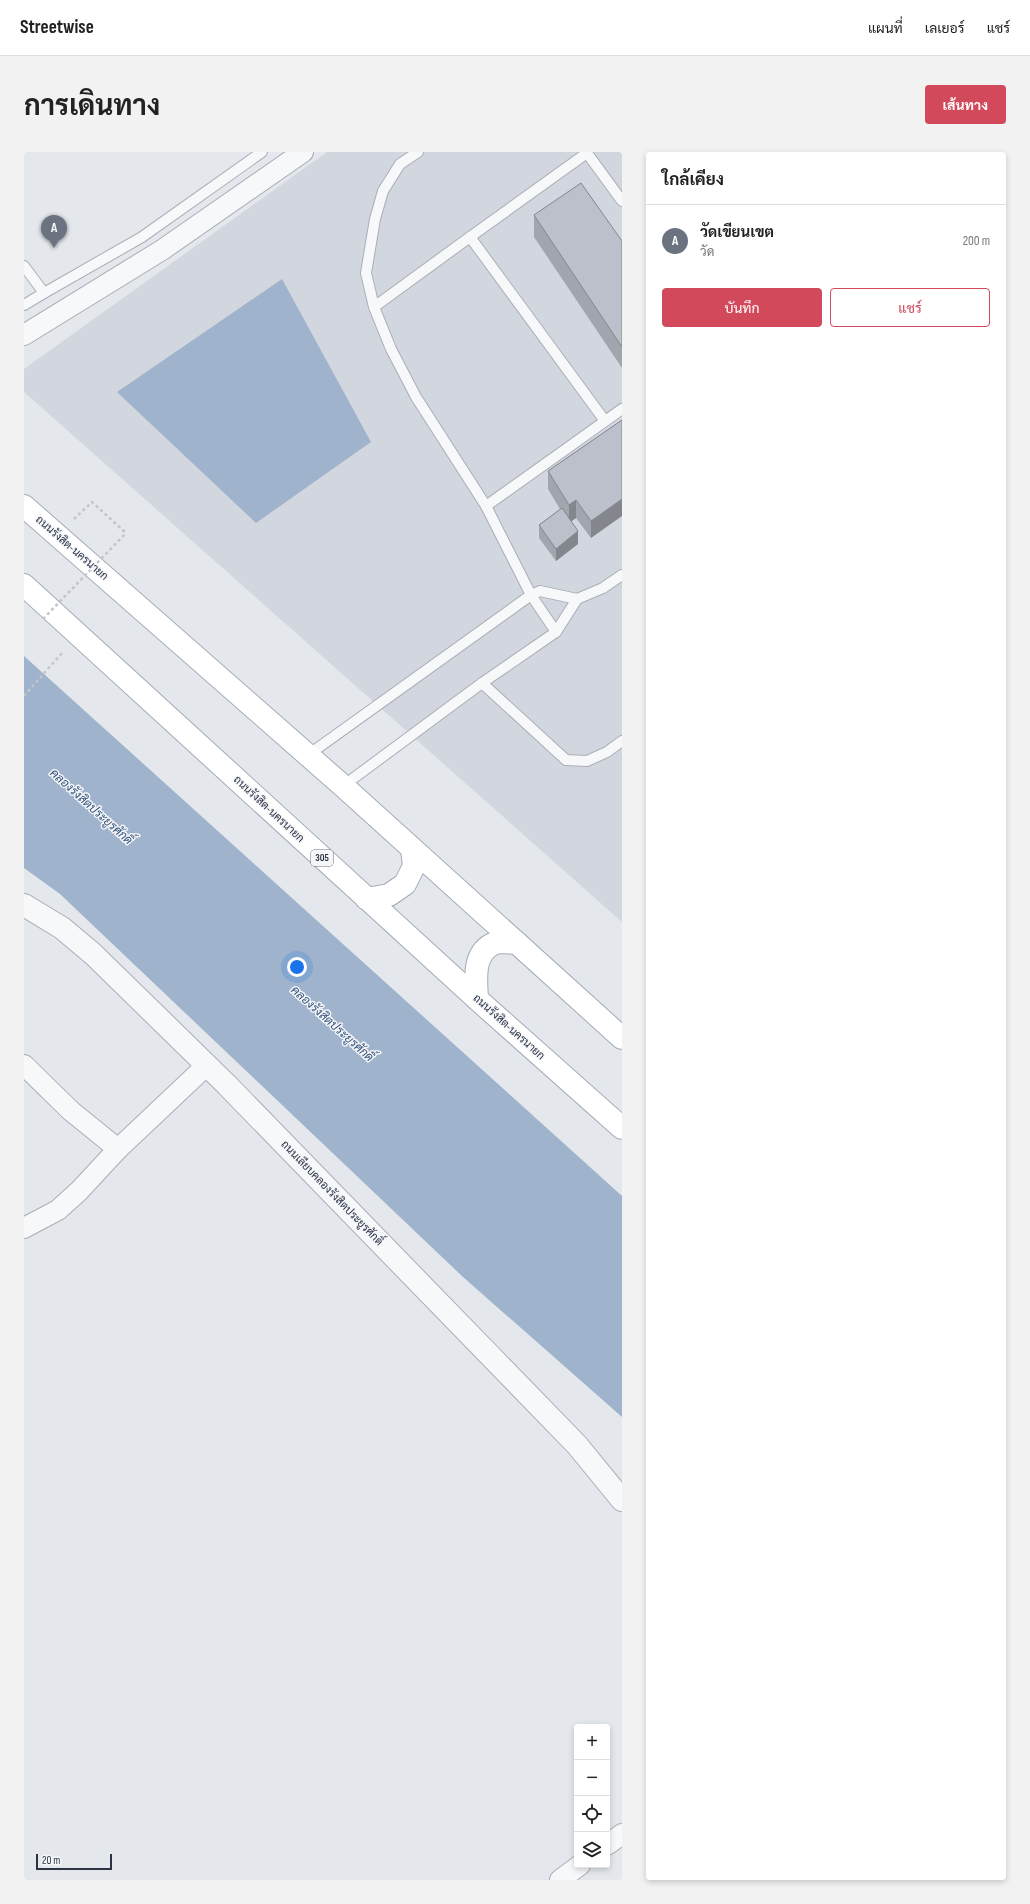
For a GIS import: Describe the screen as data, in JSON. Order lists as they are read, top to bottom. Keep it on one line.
{"streets":{"main road":["ถนนรังสิต-นครนายก","305"],"street":["ถนนเลียบคลองรังสิตประยูรศักดิ์"]},"water":["คลองรังสิตประยูรศักดิ์"],"scale_bar":"20 m","page":{"header":"Streetwise","nav":["แผนที่","เลเยอร์","แชร์"],"title":"การเดินทาง","buttons":["เส้นทาง",["บันทึก","แชร์"]],"heading":"ใกล้เคียง","list":[{"mark":"A","name":"วัดเขียนเขต","note":"วัด","value":"200 m"}],"pins":"A","map_buttons":["+","−"],"scale":"20 m"}}
